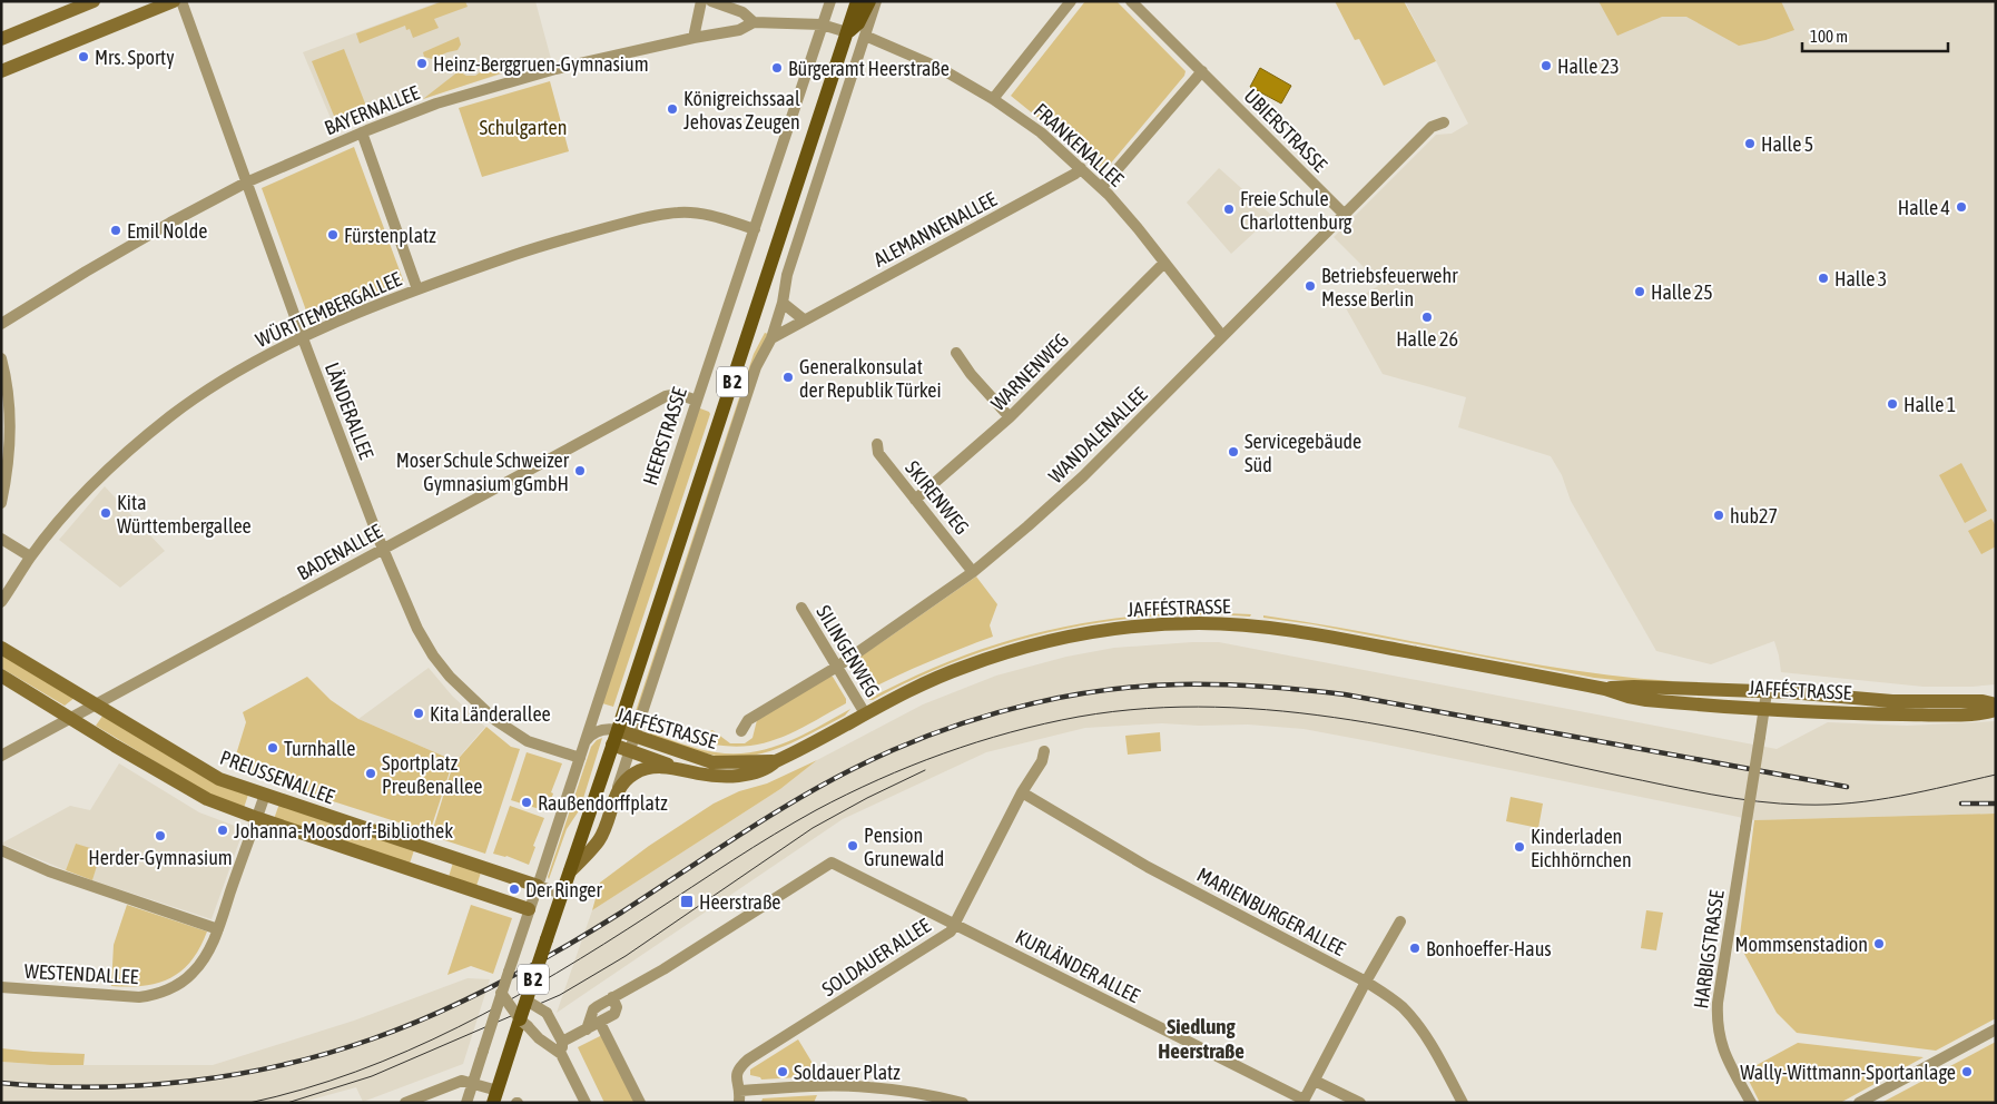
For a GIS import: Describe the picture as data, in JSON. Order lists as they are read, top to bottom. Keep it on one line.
{"streets":{"main road":["B 2","JAFFÉSTRASSE","PREUSSENALLEE"],"street":["BAYERNALLEE","UBIERSTRASSE","FRANKENALLEE","ALEMANNENALLEE","WÜRTTEMBERGALLEE","WARNENWEG","LÄNDERALLEE","WANDALENALLEE","HEERSTRASSE","SKIRENWEG","BADENALLEE","SILINGENWEG","MARIENBURGER ALLEE","HARBIGSTRASSE","SOLDAUER ALLEE","KURLÄNDER ALLEE","WESTENDALLEE"]},"crossings":[["BAYERNALLEE","LÄNDERALLEE"],["BAYERNALLEE","HEERSTRASSE"],["UBIERSTRASSE","WANDALENALLEE"],["FRANKENALLEE","ALEMANNENALLEE"],["FRANKENALLEE","WARNENWEG"],["FRANKENALLEE","WANDALENALLEE"],["WÜRTTEMBERGALLEE","LÄNDERALLEE"],["WÜRTTEMBERGALLEE","HEERSTRASSE"],["WARNENWEG","SKIRENWEG"],["B 2","JAFFÉSTRASSE"],["B 2","PREUSSENALLEE"],["LÄNDERALLEE","HEERSTRASSE"],["LÄNDERALLEE","BADENALLEE"],["WANDALENALLEE","SKIRENWEG"],["WANDALENALLEE","SILINGENWEG"],["HEERSTRASSE","BADENALLEE"],["HEERSTRASSE","JAFFÉSTRASSE"],["HEERSTRASSE","PREUSSENALLEE"],["BADENALLEE","PREUSSENALLEE"],["JAFFÉSTRASSE","SILINGENWEG"],["JAFFÉSTRASSE","HARBIGSTRASSE"],["PREUSSENALLEE","WESTENDALLEE"],["MARIENBURGER ALLEE","SOLDAUER ALLEE"],["SOLDAUER ALLEE","KURLÄNDER ALLEE"]],"districts":["Siedlung Heerstraße"],"parks":["Schulgarten"],"places":{"other":["Mrs. Sporty","Heinz-Berggruen-Gymnasium","Halle 23","Bürgeramt Heerstraße","Königreichssaal Jehovas Zeugen","Halle 5","Halle 4","Freie Schule Charlottenburg","Emil Nolde","Fürstenplatz","Halle 3","Betriebsfeuerwehr Messe Berlin","Halle 25","Halle 26","Generalkonsulat der Republik Türkei","Halle 1","Servicegebäude Süd","Moser Schule Schweizer Gymnasium gGmbH","Kita Württembergallee","hub27","Kita Länderallee","Turnhalle","Sportplatz Preußenallee","Raußendorffplatz","Johanna-Moosdorf-Bibliothek","Herder-Gymnasium","Pension Grunewald","Kinderladen Eichhörnchen","Der Ringer","Mommsenstadion","Bonhoeffer-Haus","Soldauer Platz","Wally-Wittmann-Sportanlage"],"transit":["Heerstraße"]},"scale_bar":"100 m"}
